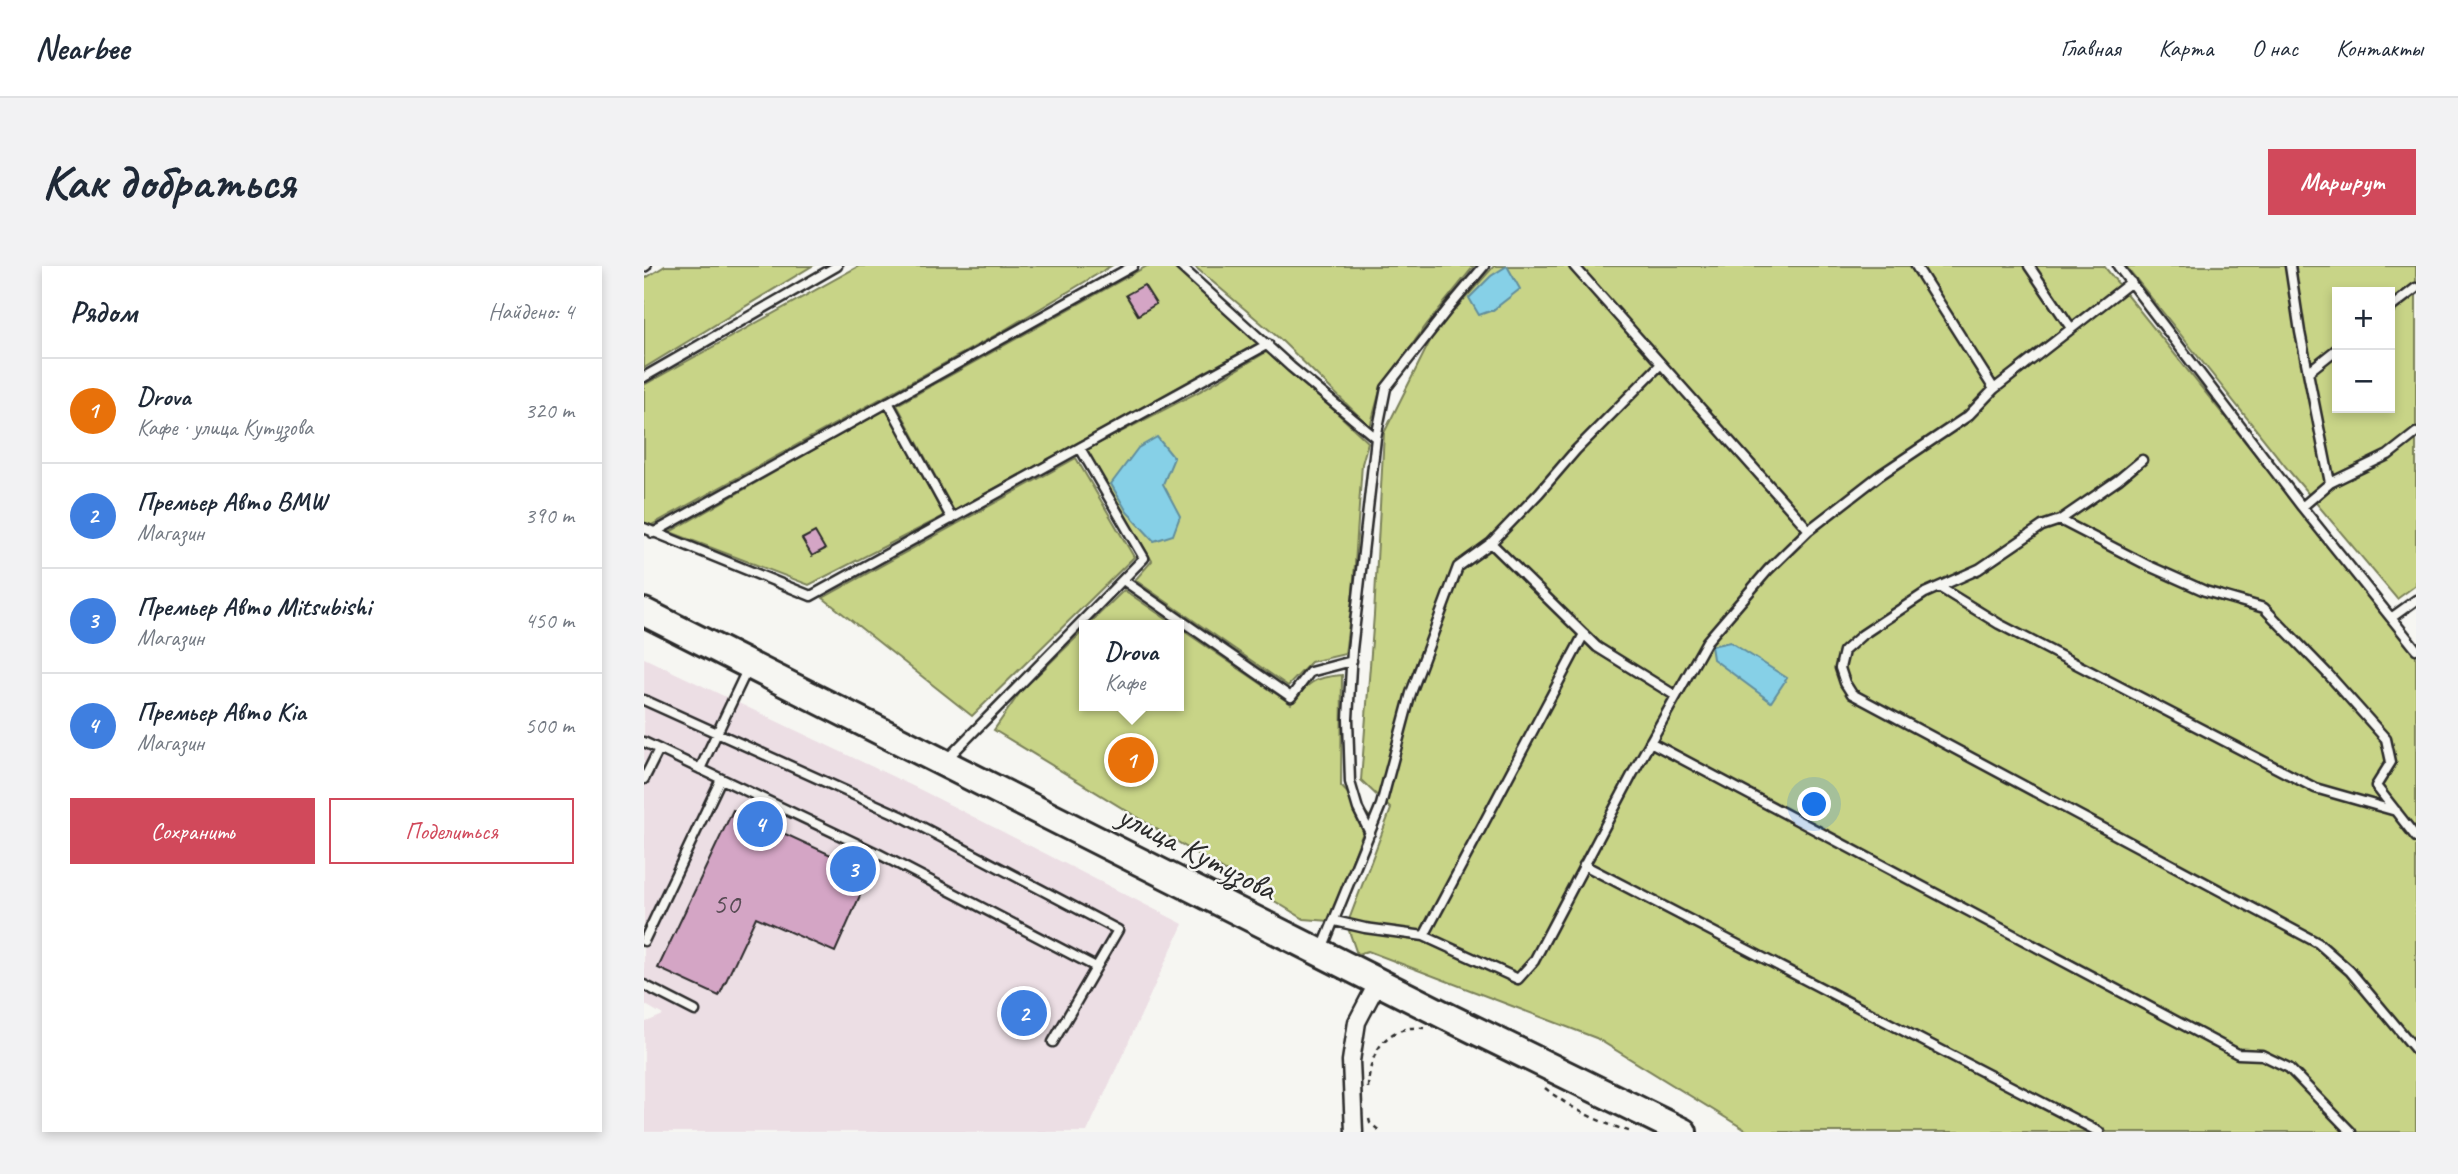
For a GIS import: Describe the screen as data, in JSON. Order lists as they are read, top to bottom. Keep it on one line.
{"streets":{"main road":["улица Кутузова"]},"house_numbers":["50"],"page":{"header":"Nearbee","nav":["Главная","Карта","О нас","Контакты"],"buttons":["Маршрут",["Сохранить","Поделиться"]],"title":"Как добраться","heading":["Рядом","Найдено: 4"],"map_buttons":["+","−"],"list":[{"mark":"1","name":"Drova","note":"Кафе · улица Кутузова","value":"320 m"},{"mark":"2","name":"Премьер Авто BMW","note":"Магазин","value":"390 m"},{"mark":"3","name":"Премьер Авто Mitsubishi","note":"Магазин","value":"450 m"},{"mark":"4","name":"Премьер Авто Kia","note":"Магазин","value":"500 m"}],"popup":["Drova","Кафе"],"pins":["1","4","3","2"]}}
